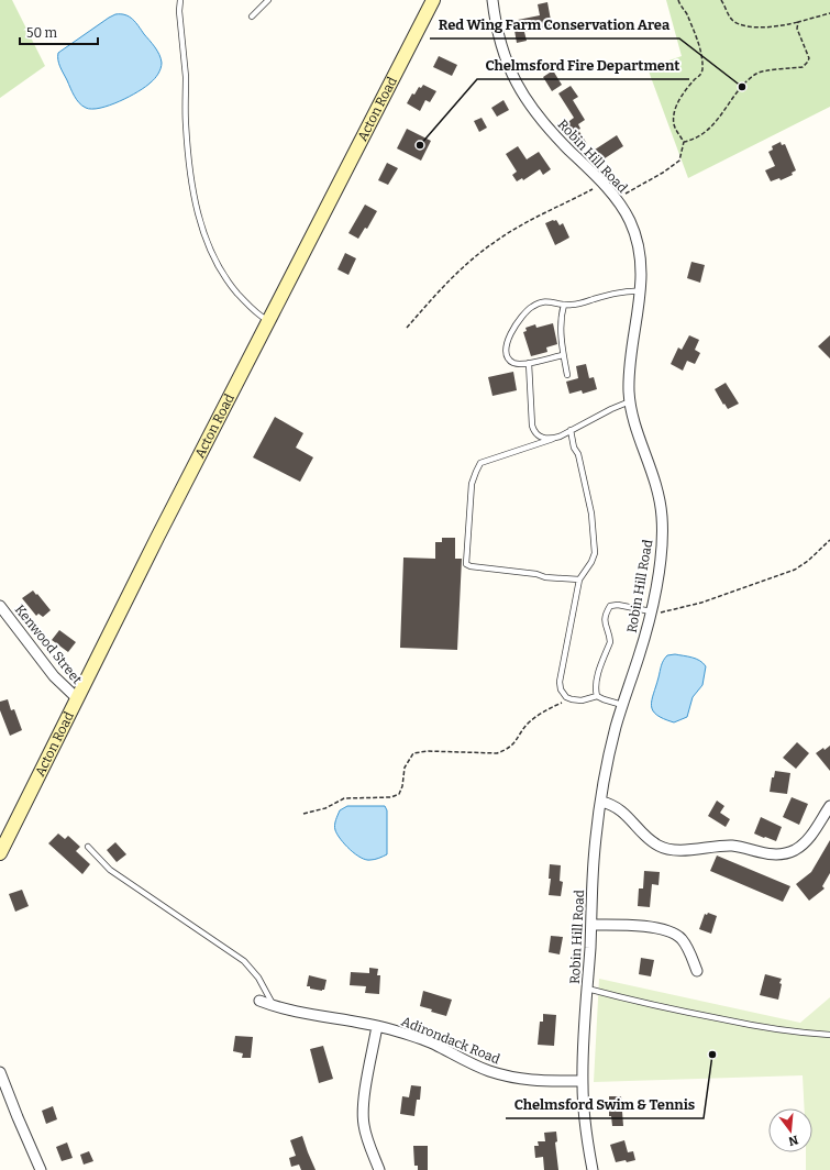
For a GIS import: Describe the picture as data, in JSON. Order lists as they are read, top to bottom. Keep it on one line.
{"streets":{"main road":["Acton Road"],"street":["Robin Hill Road","Kenwood Street","Adirondack Road"]},"crossings":[["Acton Road","Kenwood Street"],["Robin Hill Road","Adirondack Road"]],"places":["Red Wing Farm Conservation Area","Chelmsford Fire Department","Chelmsford Swim & Tennis"],"scale_bar":"50 m","north":"bottom"}
